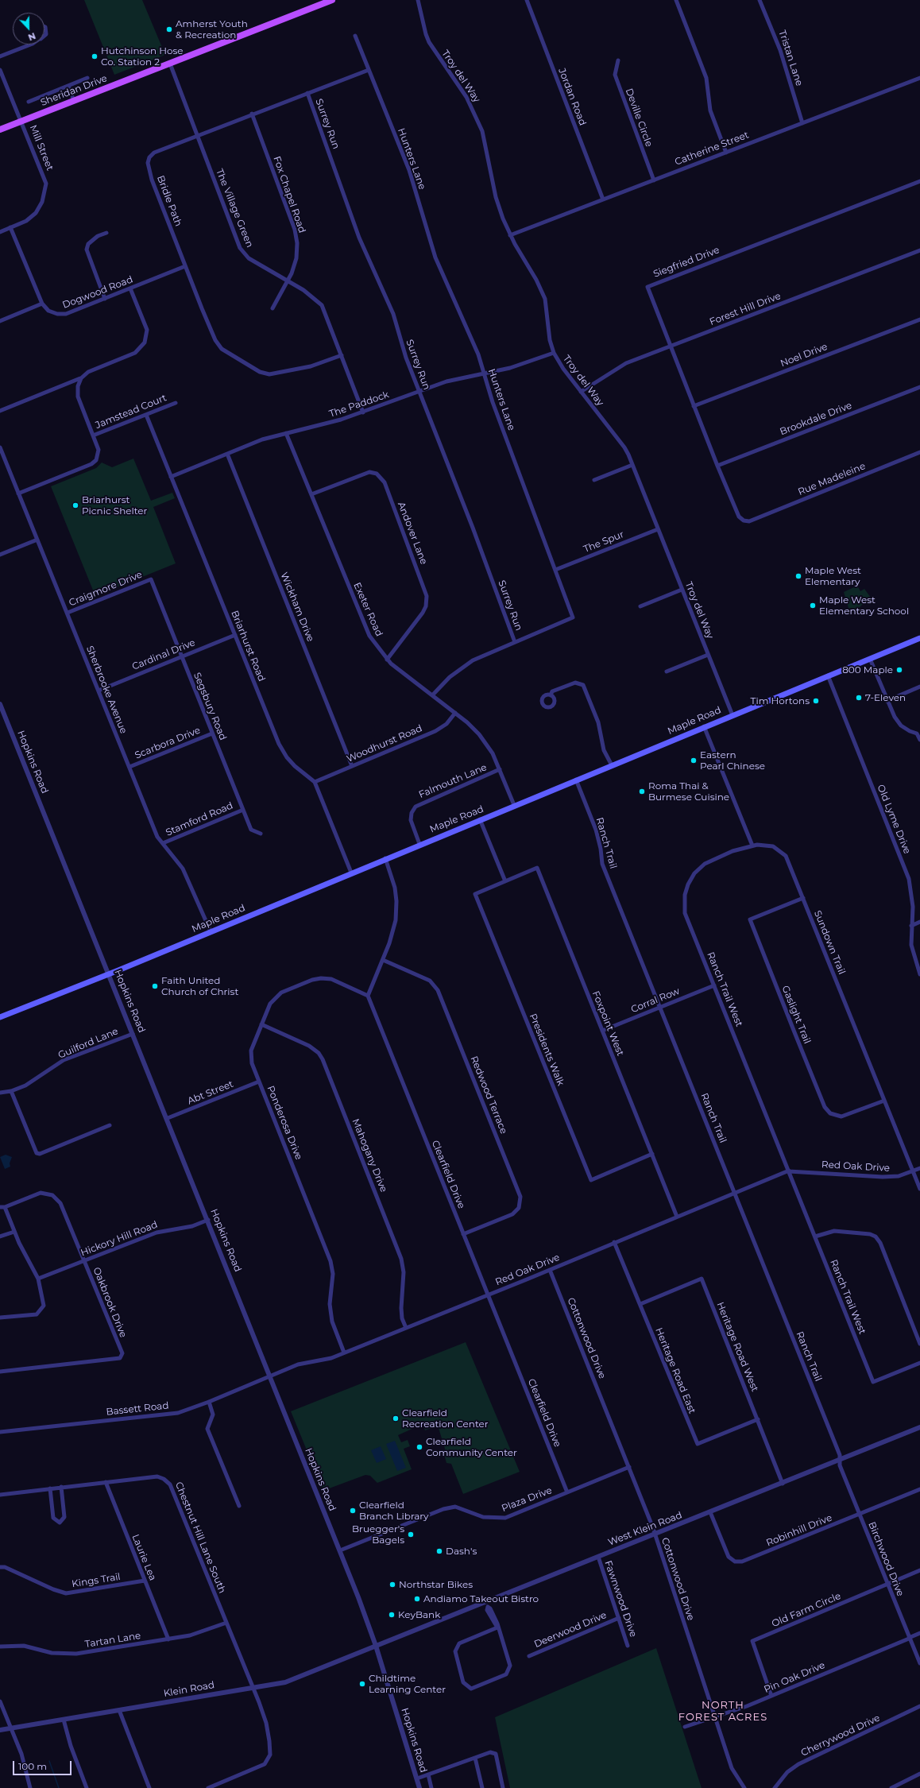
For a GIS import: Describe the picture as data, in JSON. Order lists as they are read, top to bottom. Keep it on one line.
{"streets":{"main road":["Sheridan Drive","Maple Road"],"street":["Tristan Lane","Troy del Way","Jordan Road","Deville Circle","Surrey Run","Mill Street","Catherine Street","Hunters Lane","Fox Chapel Road","Bridle Path","The Village Green","Siegfried Drive","Dogwood Road","Forest Hill Drive","Noel Drive","The Paddock","Jamstead Court","Brookdale Drive","Rue Madeleine","Andover Lane","The Spur","Craigmore Drive","Wickham Drive","Exeter Road","Briarhurst Road","Cardinal Drive","Sherbrooke Avenue","Segsbury Road","Scarbora Drive","Woodhurst Road","Hopkins Road","Falmouth Lane","Stamford Road","Old Lyme Drive","Ranch Trail","Sundown Trail","Ranch Trail West","Corral Row","Gaslight Trail","Foxpoint West","Guilford Lane","Presidents Walk","Abt Street","Redwood Terrace","Ponderosa Drive","Mahogany Drive","Red Oak Drive","Clearfield Drive","Hickory Hill Road","Oakbrook Drive","Cottonwood Drive","Heritage Road West","Heritage Road East","Bassett Road","Plaza Drive","West Klein Road","Robinhill Drive","Chestnut Hill Lane South","Laurie Lea","Birchwood Drive","Kings Trail","Fawnwood Drive","Old Farm Circle","Deerwood Drive","Tartan Lane","Pin Oak Drive","Klein Road","Cherrywood Drive"]},"crossings":[["Tristan Lane","Catherine Street"],["Troy del Way","Catherine Street"],["Troy del Way","Forest Hill Drive"],["Troy del Way","The Paddock"],["Troy del Way","The Spur"],["Troy del Way","Maple Road"],["Sheridan Drive","Mill Street"],["Sheridan Drive","The Village Green"],["Jordan Road","Catherine Street"],["Deville Circle","Catherine Street"],["Surrey Run","Hunters Lane"],["Surrey Run","Bridle Path"],["Surrey Run","The Paddock"],["Hunters Lane","Bridle Path"],["Hunters Lane","The Paddock"],["Hunters Lane","The Spur"],["Hunters Lane","Exeter Road"],["Fox Chapel Road","Bridle Path"],["Fox Chapel Road","The Village Green"],["Bridle Path","The Village Green"],["Bridle Path","Dogwood Road"],["The Village Green","The Paddock"],["Siegfried Drive","Forest Hill Drive"],["Siegfried Drive","Noel Drive"],["Siegfried Drive","Brookdale Drive"],["Siegfried Drive","Rue Madeleine"],["The Paddock","Wickham Drive"],["The Paddock","Exeter Road"],["The Paddock","Briarhurst Road"],["Jamstead Court","Briarhurst Road"],["Andover Lane","Exeter Road"],["Craigmore Drive","Sherbrooke Avenue"],["Craigmore Drive","Segsbury Road"],["Wickham Drive","Woodhurst Road"],["Exeter Road","Maple Road"],["Exeter Road","Woodhurst Road"],["Exeter Road","Falmouth Lane"],["Briarhurst Road","Cardinal Drive"],["Briarhurst Road","Maple Road"],["Briarhurst Road","Woodhurst Road"],["Cardinal Drive","Sherbrooke Avenue"],["Cardinal Drive","Segsbury Road"],["Sherbrooke Avenue","Maple Road"],["Sherbrooke Avenue","Scarbora Drive"],["Sherbrooke Avenue","Stamford Road"],["Segsbury Road","Scarbora Drive"],["Segsbury Road","Stamford Road"],["Maple Road","Hopkins Road"],["Maple Road","Falmouth Lane"],["Maple Road","Old Lyme Drive"],["Maple Road","Ranch Trail"],["Hopkins Road","Guilford Lane"],["Hopkins Road","Abt Street"],["Hopkins Road","Red Oak Drive"],["Hopkins Road","Hickory Hill Road"],["Hopkins Road","Bassett Road"],["Hopkins Road","Plaza Drive"],["Hopkins Road","West Klein Road"],["Hopkins Road","Klein Road"],["Ranch Trail","Corral Row"],["Ranch Trail","Red Oak Drive"],["Ranch Trail","West Klein Road"],["Ranch Trail","Birchwood Drive"],["Sundown Trail","Ranch Trail West"],["Sundown Trail","Gaslight Trail"],["Sundown Trail","Red Oak Drive"],["Ranch Trail West","Corral Row"],["Ranch Trail West","Red Oak Drive"],["Corral Row","Foxpoint West"],["Foxpoint West","Presidents Walk"],["Foxpoint West","Red Oak Drive"],["Abt Street","Ponderosa Drive"],["Redwood Terrace","Clearfield Drive"],["Ponderosa Drive","Mahogany Drive"],["Ponderosa Drive","Red Oak Drive"],["Ponderosa Drive","Clearfield Drive"],["Mahogany Drive","Red Oak Drive"],["Red Oak Drive","Clearfield Drive"],["Red Oak Drive","Cottonwood Drive"],["Red Oak Drive","Heritage Road East"],["Red Oak Drive","Bassett Road"],["Clearfield Drive","Plaza Drive"],["Hickory Hill Road","Oakbrook Drive"],["Cottonwood Drive","Plaza Drive"],["Cottonwood Drive","West Klein Road"],["Cottonwood Drive","Pin Oak Drive"],["Heritage Road West","Heritage Road East"],["Heritage Road West","West Klein Road"],["West Klein Road","Robinhill Drive"],["West Klein Road","Birchwood Drive"],["West Klein Road","Fawnwood Drive"],["West Klein Road","Klein Road"],["Robinhill Drive","Birchwood Drive"],["Chestnut Hill Lane South","Laurie Lea"],["Chestnut Hill Lane South","Tartan Lane"],["Chestnut Hill Lane South","Klein Road"],["Laurie Lea","Kings Trail"],["Laurie Lea","Tartan Lane"],["Birchwood Drive","Old Farm Circle"],["Birchwood Drive","Pin Oak Drive"],["Fawnwood Drive","Deerwood Drive"],["Old Farm Circle","Pin Oak Drive"]],"districts":["NORTH FOREST ACRES"],"places":["Amherst Youth & Recreation","Hutchinson Hose Co. Station 2","Briarhurst Picnic Shelter","Maple West Elementary","Maple West Elementary School","800 Maple","7-Eleven","Tim Hortons","Eastern Pearl Chinese","Roma Thai & Burmese Cuisine","Faith United Church of Christ","Clearfield Recreation Center","Clearfield Community Center","Clearfield Branch Library","Bruegger's Bagels","Dash's","Northstar Bikes","Andiamo Takeout Bistro","KeyBank","Childtime Learning Center"],"scale_bar":"100 m","north":"bottom"}
